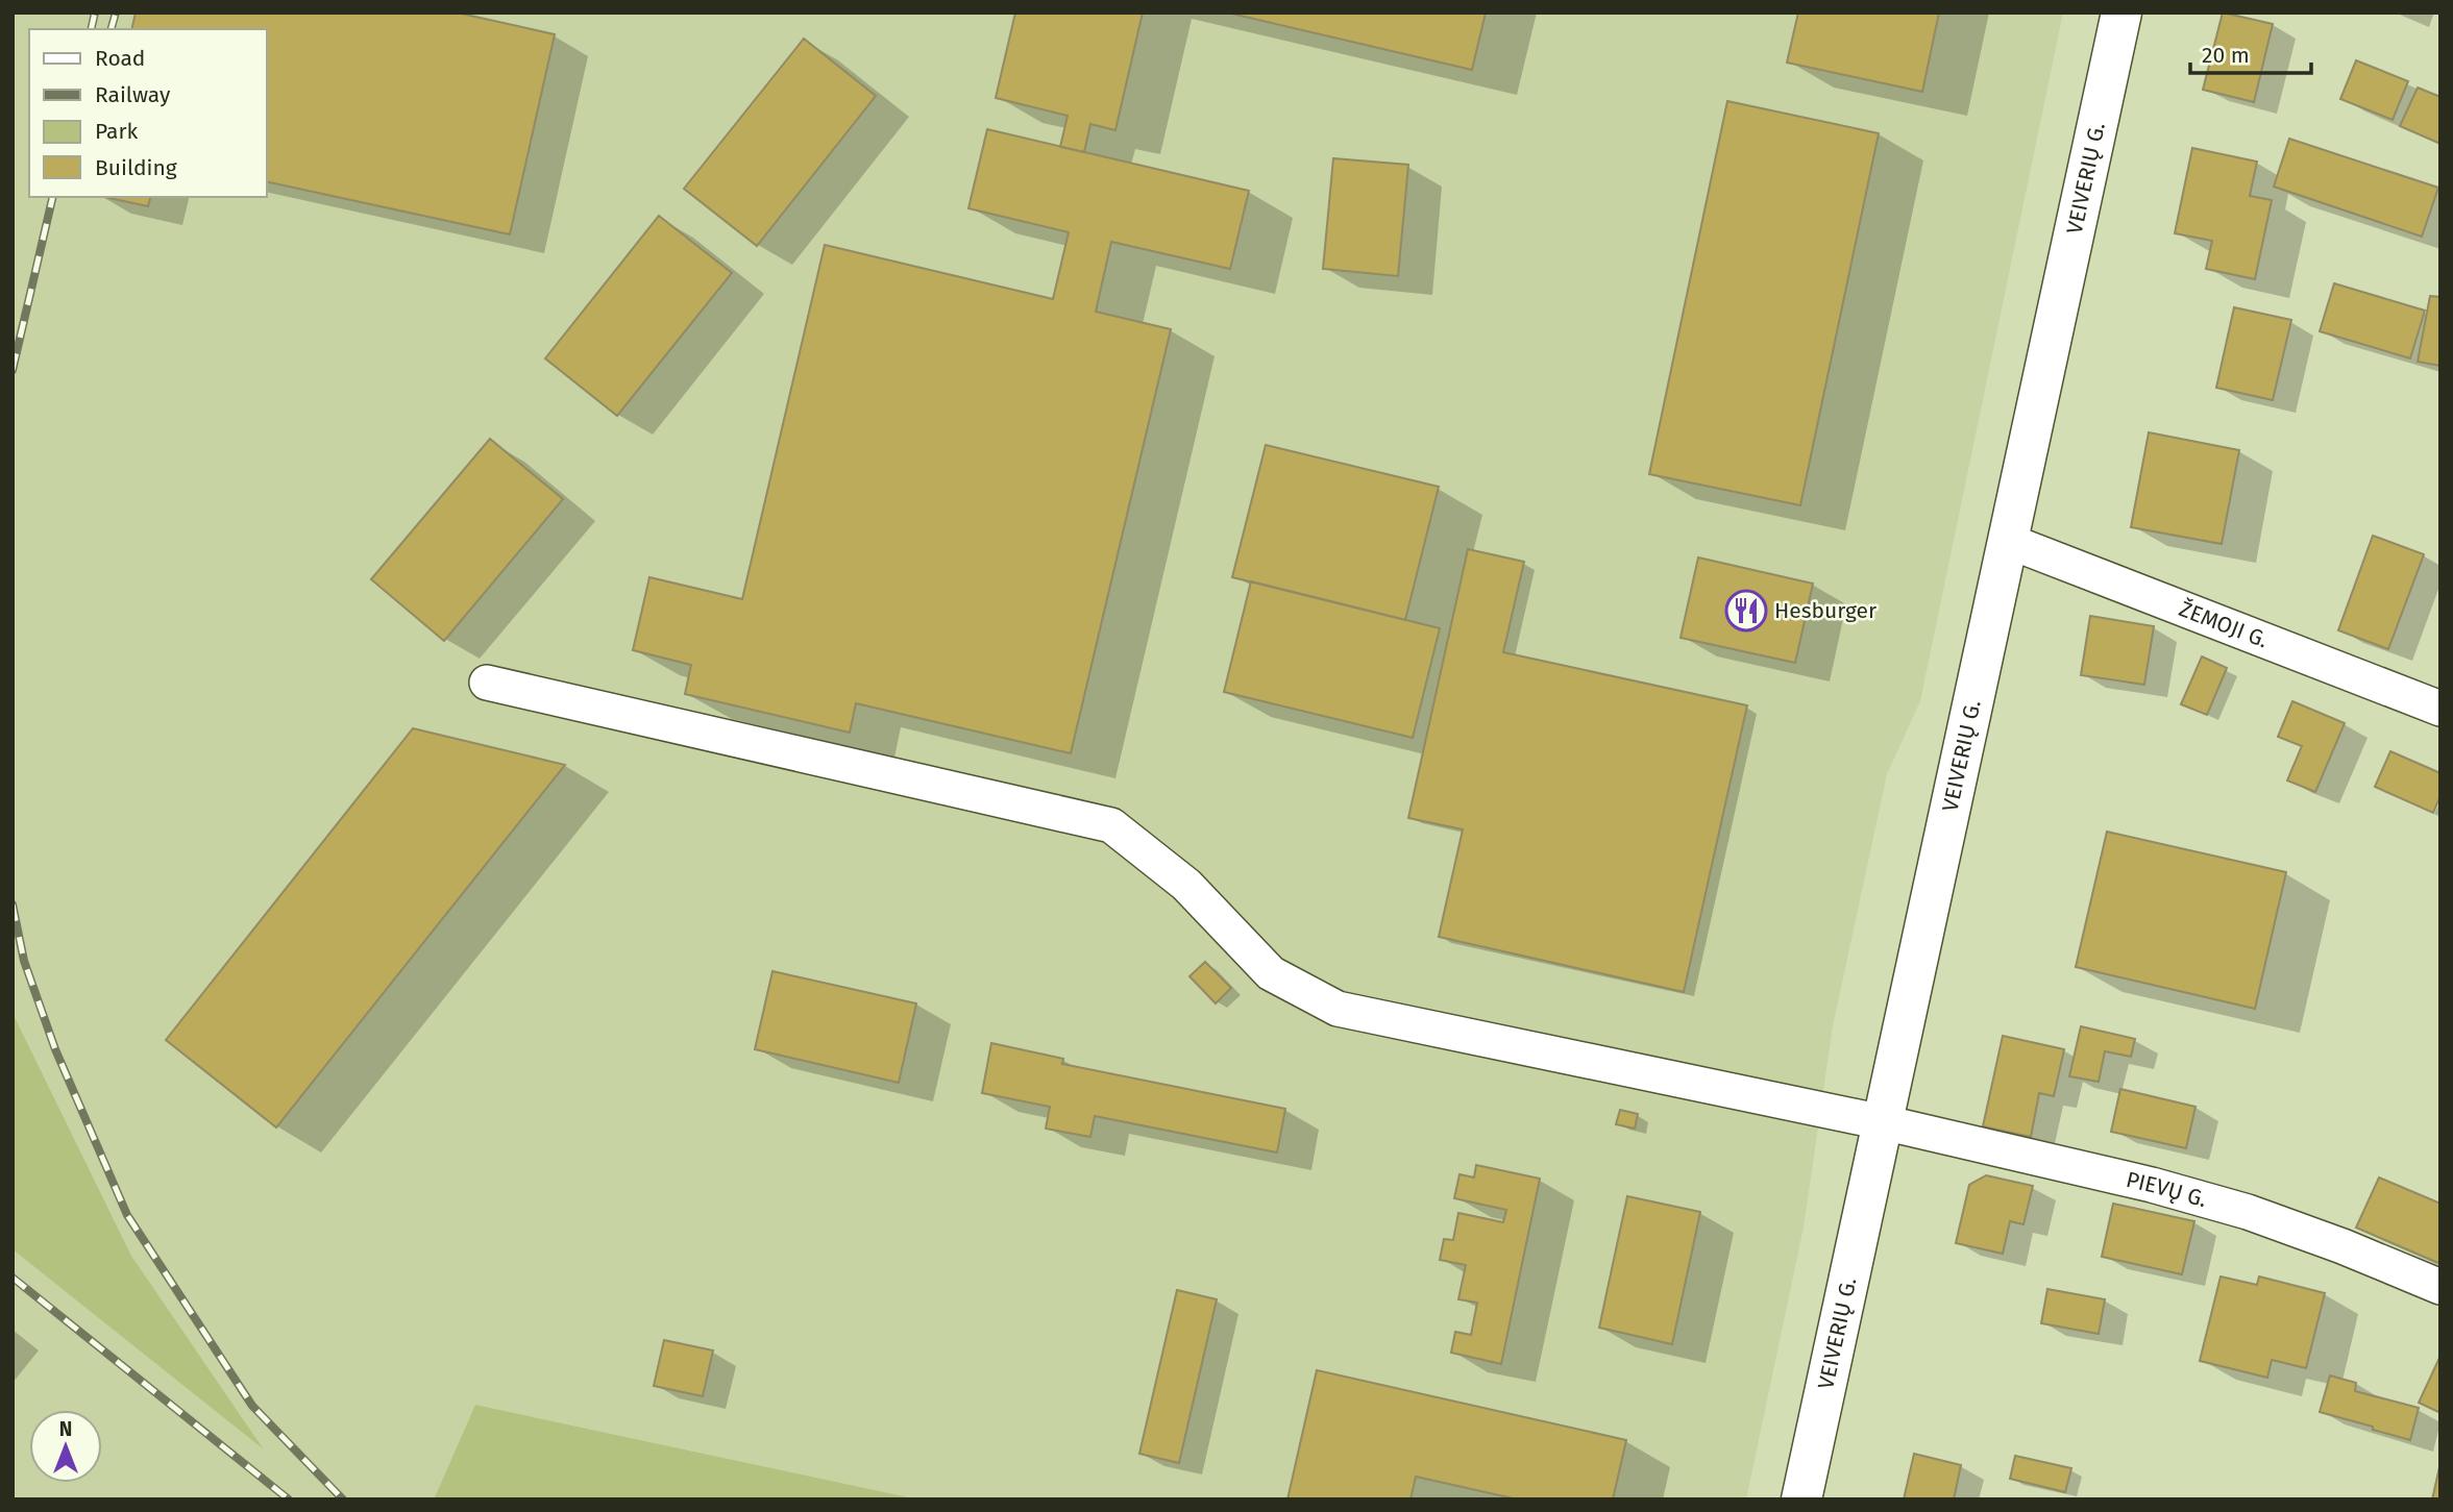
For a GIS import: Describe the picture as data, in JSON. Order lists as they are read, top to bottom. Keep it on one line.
{"streets":{"main road":["VEIVERIŲ G."],"street":["ŽEMOJI G.","PIEVŲ G."]},"crossings":[["VEIVERIŲ G.","ŽEMOJI G."],["VEIVERIŲ G.","PIEVŲ G."]],"places":{"restaurant":["Hesburger"]},"legend":["Road","Railway","Park","Building"],"scale_bar":"20 m","north":"top"}
